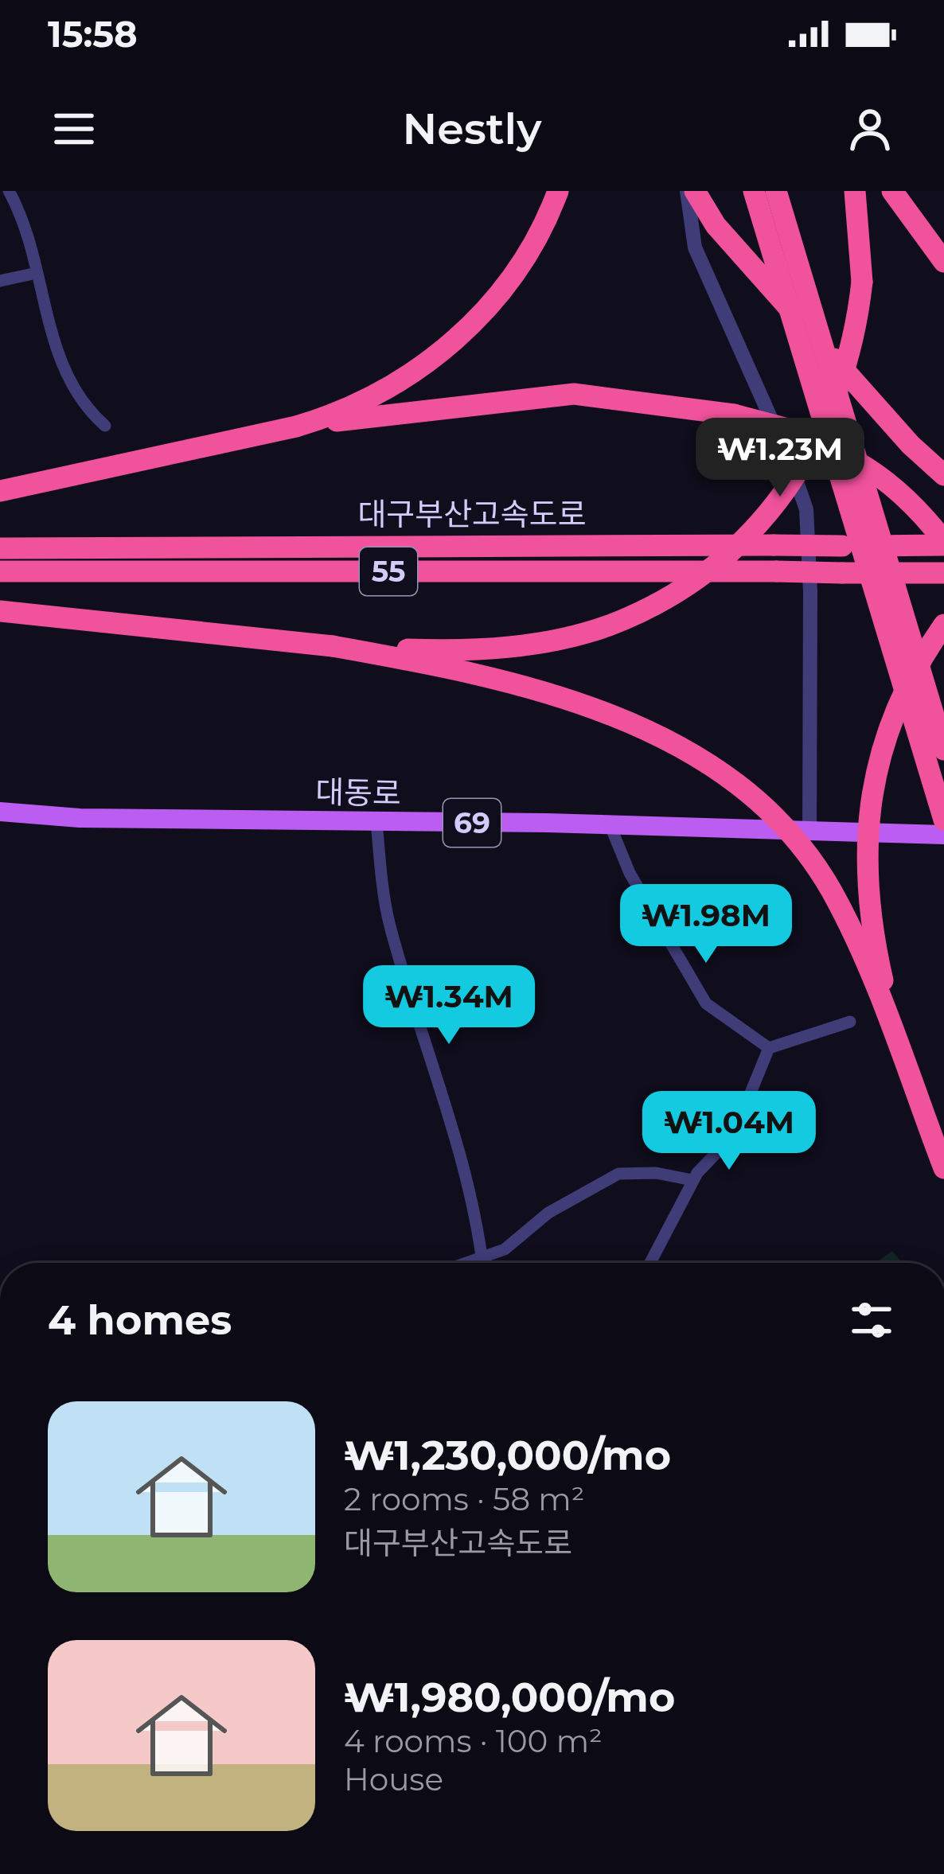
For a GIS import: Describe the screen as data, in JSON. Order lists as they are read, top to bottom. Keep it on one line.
{"streets":{"highway":["대구부산고속도로","55"],"main road":["대동로","69"]},"page":{"status":"15:58","header":"Nestly","price":["₩1.23M","₩1.98M","₩1.34M","₩1.04M"],"heading":"4 homes","list":[{"name":"₩1,230,000/mo","note":"2 rooms · 58 m² · 대구부산고속도로"},{"name":"₩1,980,000/mo","note":"4 rooms · 100 m² · House"}]}}
